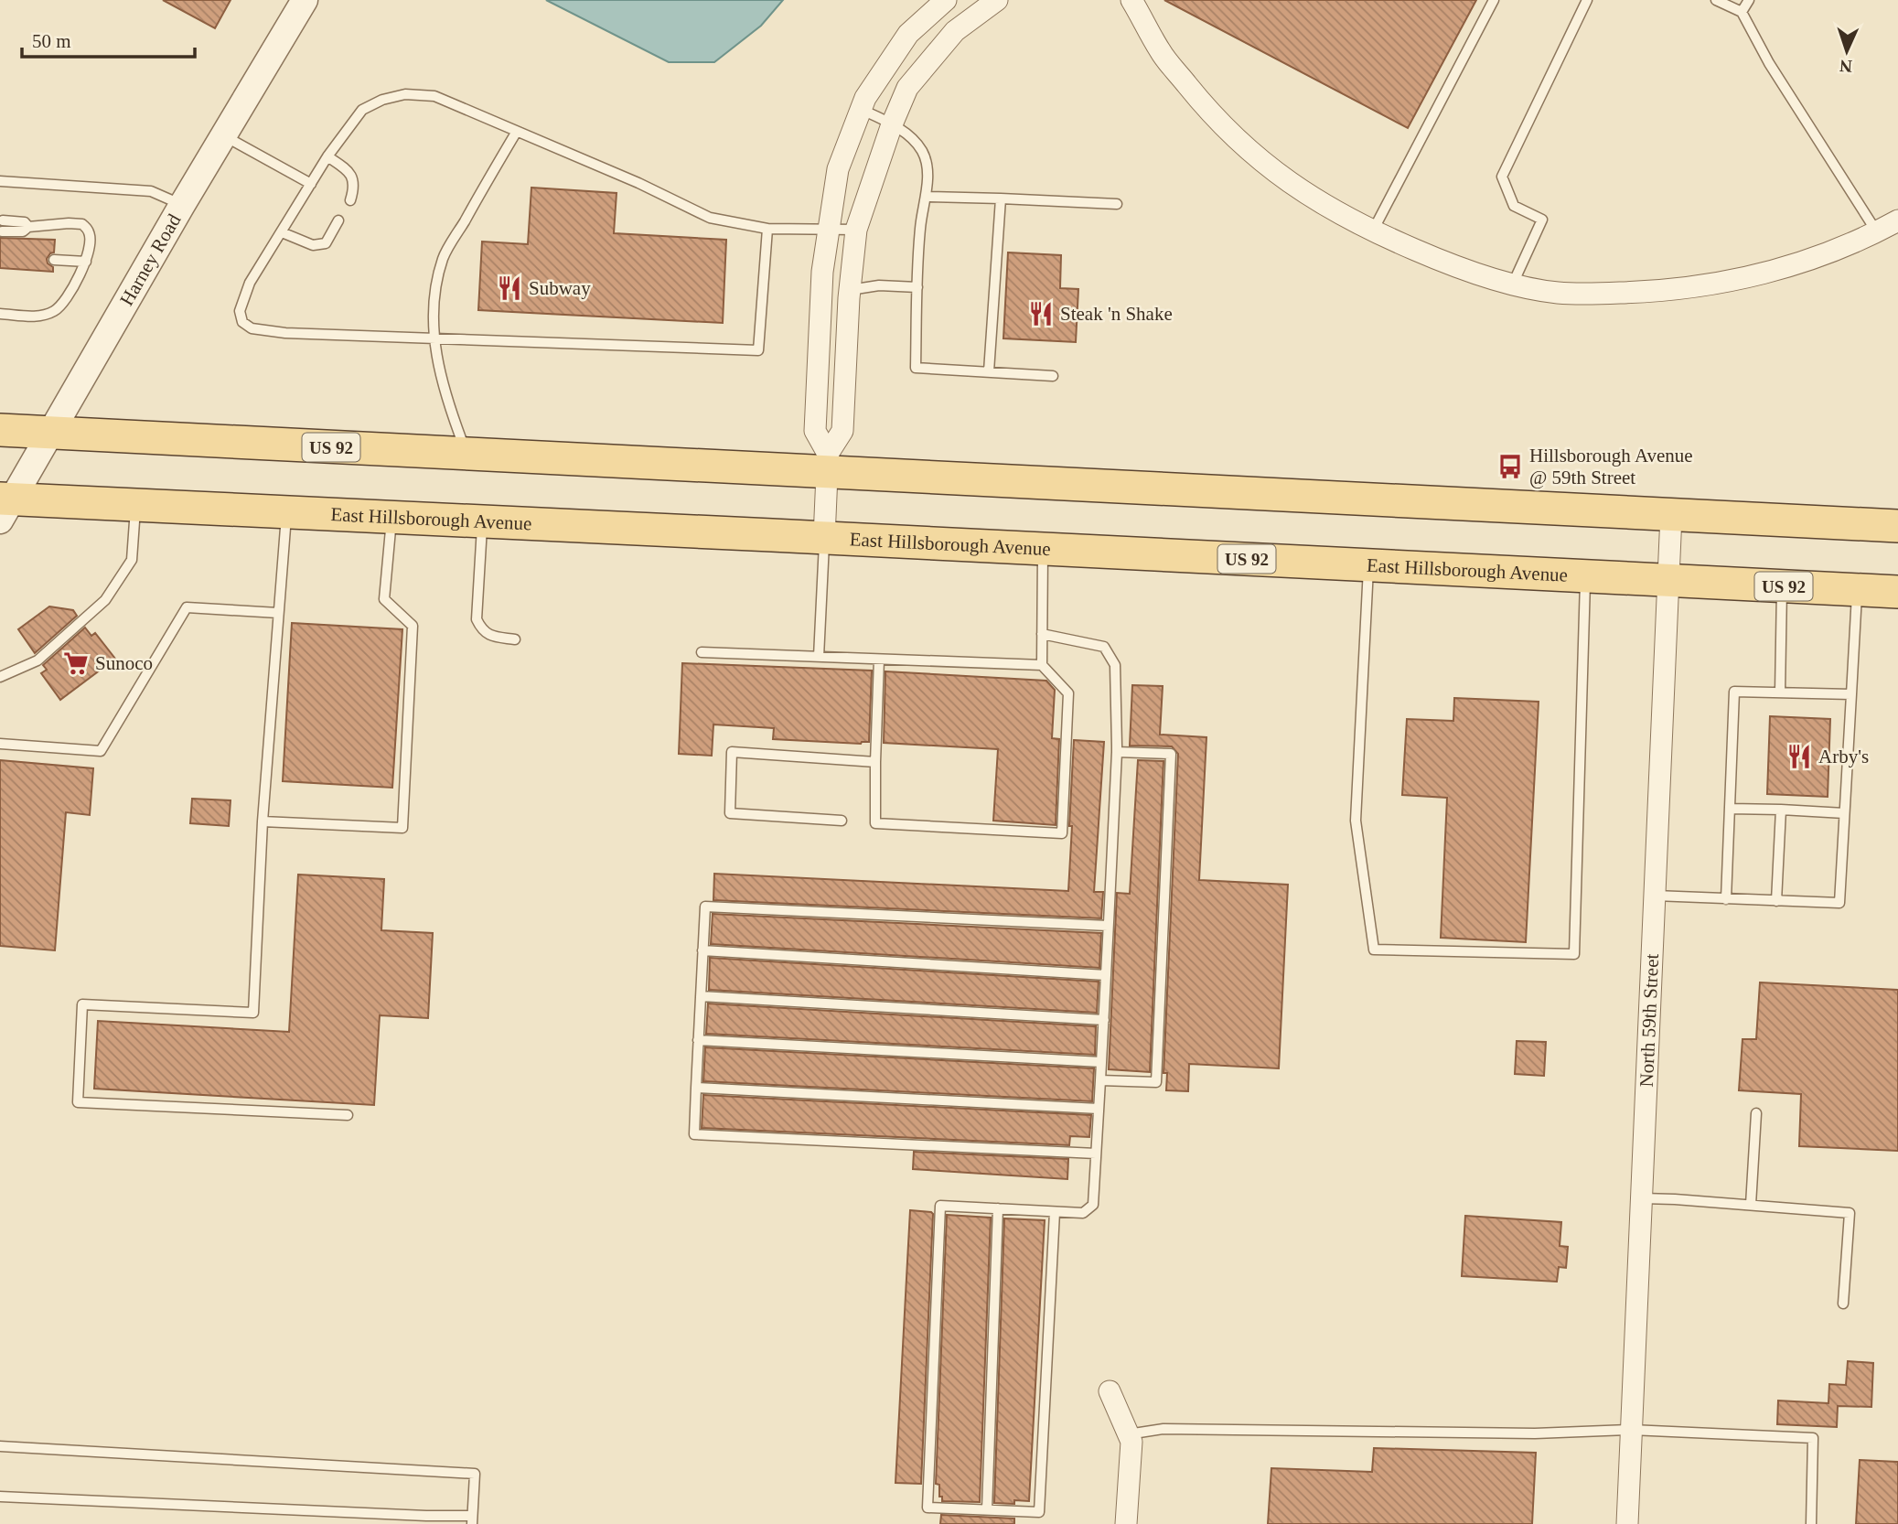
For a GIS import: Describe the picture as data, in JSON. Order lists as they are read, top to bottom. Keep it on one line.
{"streets":{"main road":["US 92","East Hillsborough Avenue"],"street":["Harney Road","North 59th Street"]},"crossings":[["Harney Road","US 92"],["Harney Road","East Hillsborough Avenue"],["US 92","North 59th Street"],["East Hillsborough Avenue","North 59th Street"]],"places":{"restaurant":["Subway","Steak 'n Shake","Arby's"],"bus stop":["Hillsborough Avenue @ 59th Street"],"supermarket":["Sunoco"]},"scale_bar":"50 m","north":"bottom"}
